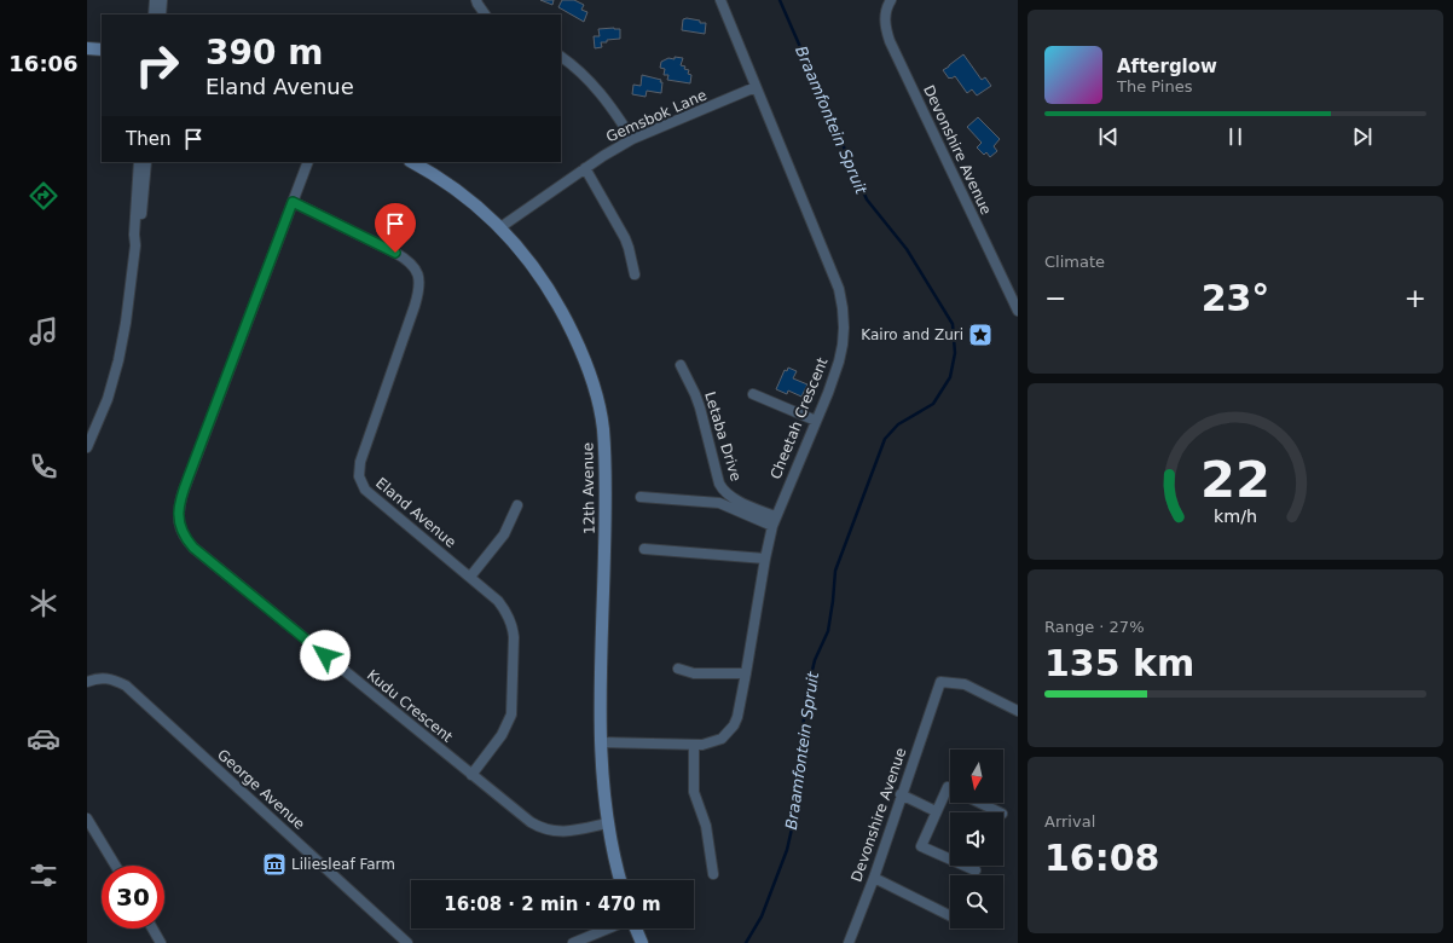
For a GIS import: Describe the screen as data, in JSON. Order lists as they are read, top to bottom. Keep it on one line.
{"streets":{"street":["Gemsbok Lane","Devonshire Avenue","Cheetah Crescent","Letaba Drive","12th Avenue","Eland Avenue","Kudu Crescent","George Avenue"]},"crossings":[["Gemsbok Lane","Cheetah Crescent"],["Gemsbok Lane","12th Avenue"],["Cheetah Crescent","Letaba Drive"],["Cheetah Crescent","12th Avenue"],["12th Avenue","Kudu Crescent"],["Eland Avenue","Kudu Crescent"]],"water":["Braamfontein Spruit"],"places":{"place":["Kairo and Zuri"],"museum":["Liliesleaf Farm"]},"north":"bottom","page":{"tabs":"16:06","turn":["390 m","Eland Avenue"],"song":["Afterglow","The Pines"],"then":"Then","tile":["Climate",["Range · 27%","135 km"],["Arrival","16:08"]],"heat":["−","23°","+"],"limit":"30","trip":"16:08 · 2 min · 470 m","gauge":["22","km/h"]}}
